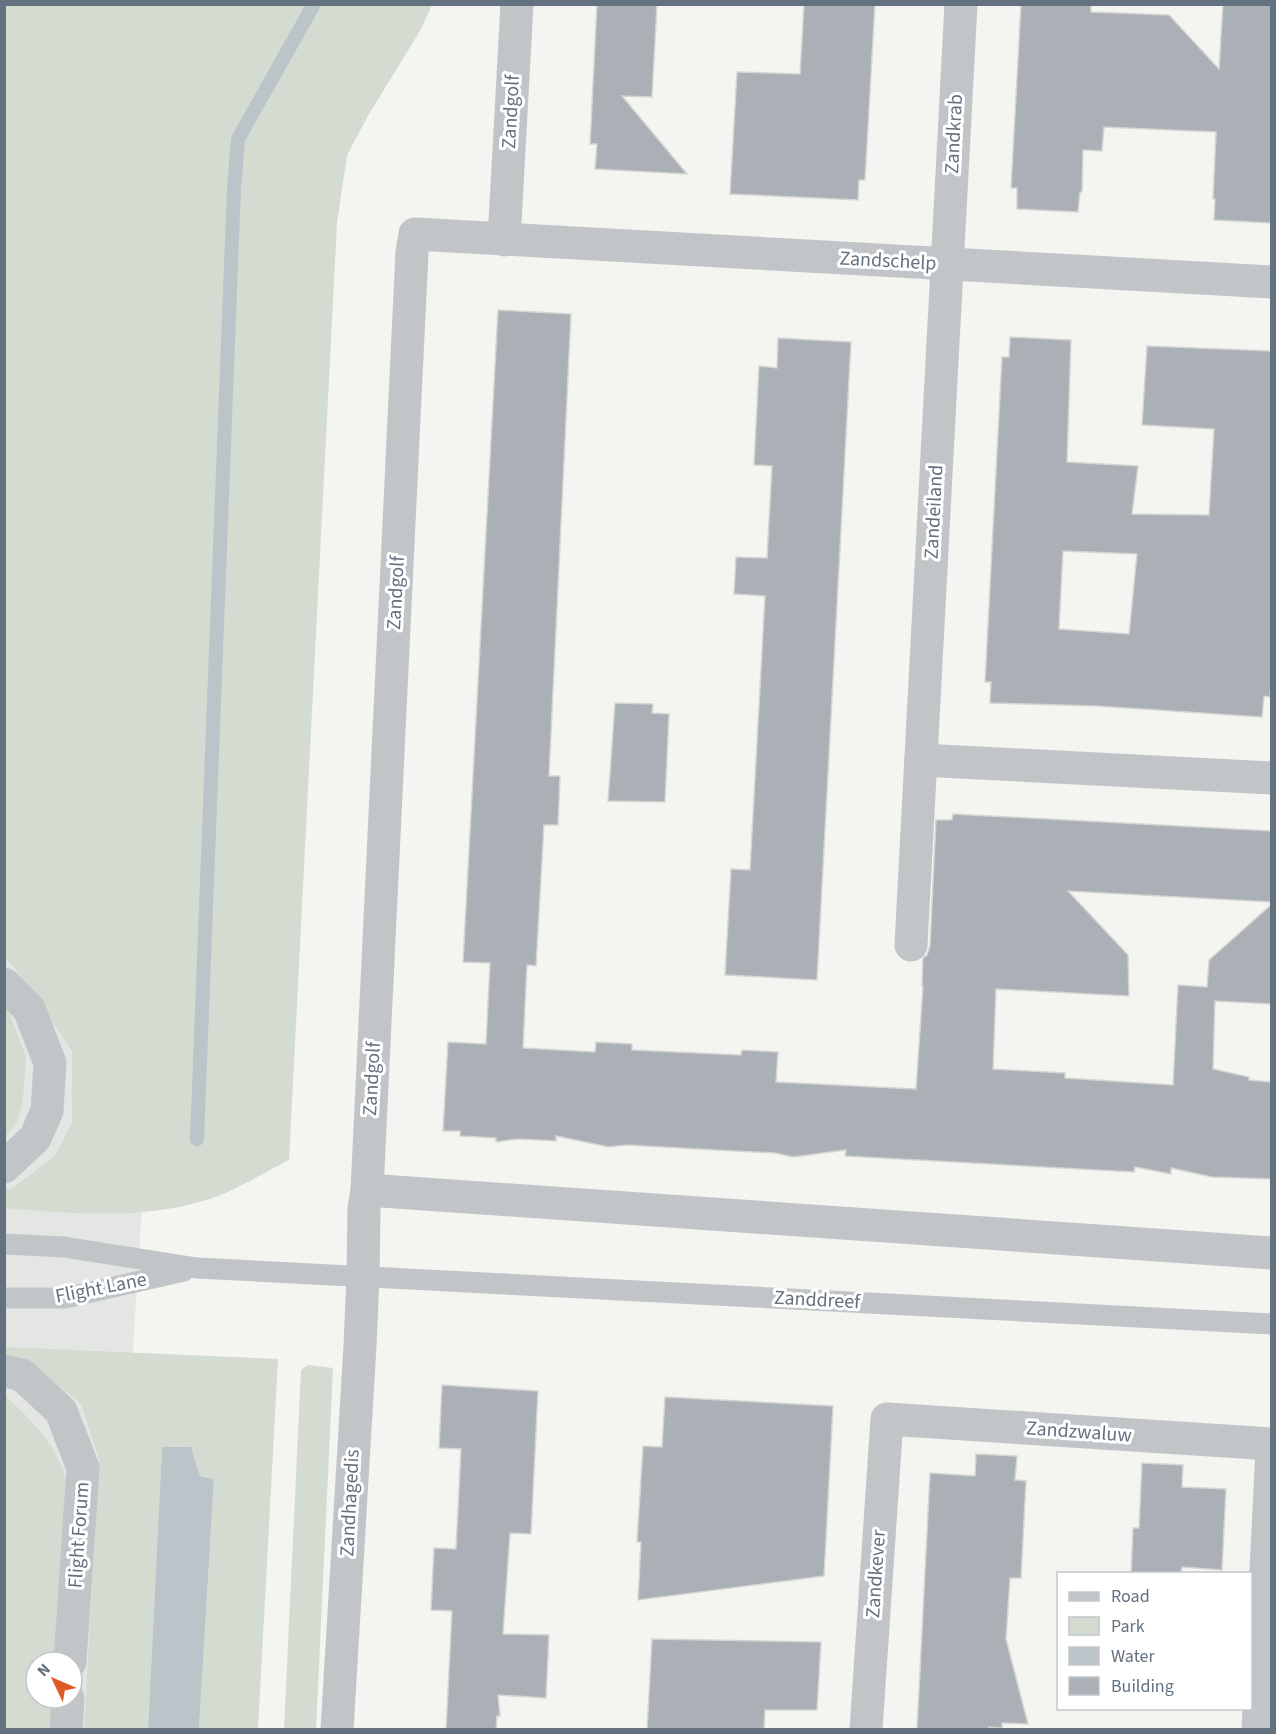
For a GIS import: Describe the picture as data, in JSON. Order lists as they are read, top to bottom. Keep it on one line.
{"streets":{"street":["Zandgolf","Zandkrab","Zandschelp","Zandeiland","Zandzwaluw","Zandhagedis","Flight Forum","Zandkever"],"lane":["Flight Lane","Zanddreef"]},"crossings":[["Zandgolf","Zandschelp"],["Zandgolf","Flight Lane"],["Zandgolf","Zanddreef"],["Zandgolf","Zandhagedis"],["Zandkrab","Zandschelp"],["Zandkrab","Zandeiland"],["Zandschelp","Zandeiland"],["Flight Lane","Zanddreef"],["Flight Lane","Zandhagedis"],["Zanddreef","Zandhagedis"],["Zandzwaluw","Zandkever"]],"legend":["Road","Park","Water","Building"],"north":"top left"}
